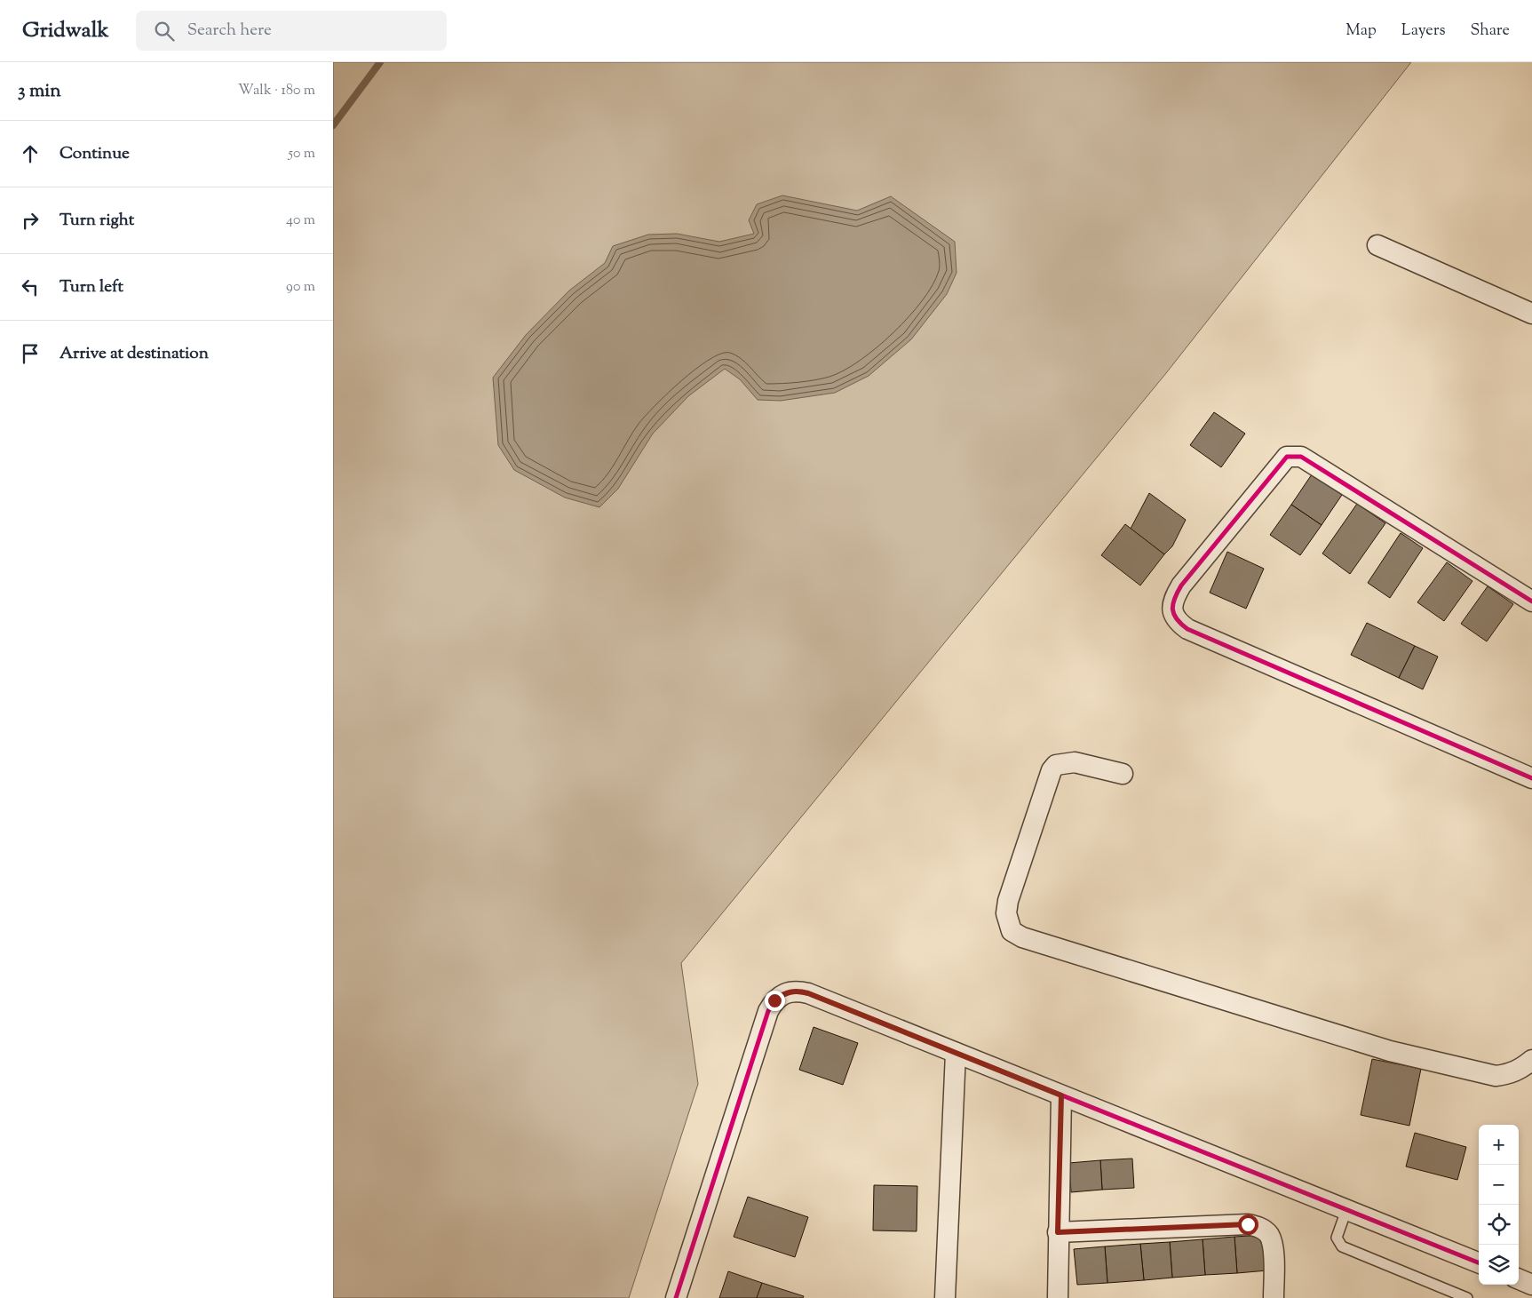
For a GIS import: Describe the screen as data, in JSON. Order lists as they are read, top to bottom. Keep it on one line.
{"page":{"header":"Gridwalk","search":"Search here","nav":["Map","Layers","Share"],"heading":["3 min","Walk · 180 m"],"list":[["Continue","50 m"],["Turn right","40 m"],["Turn left","90 m"],"Arrive at destination"],"map_buttons":["+","−"]}}
